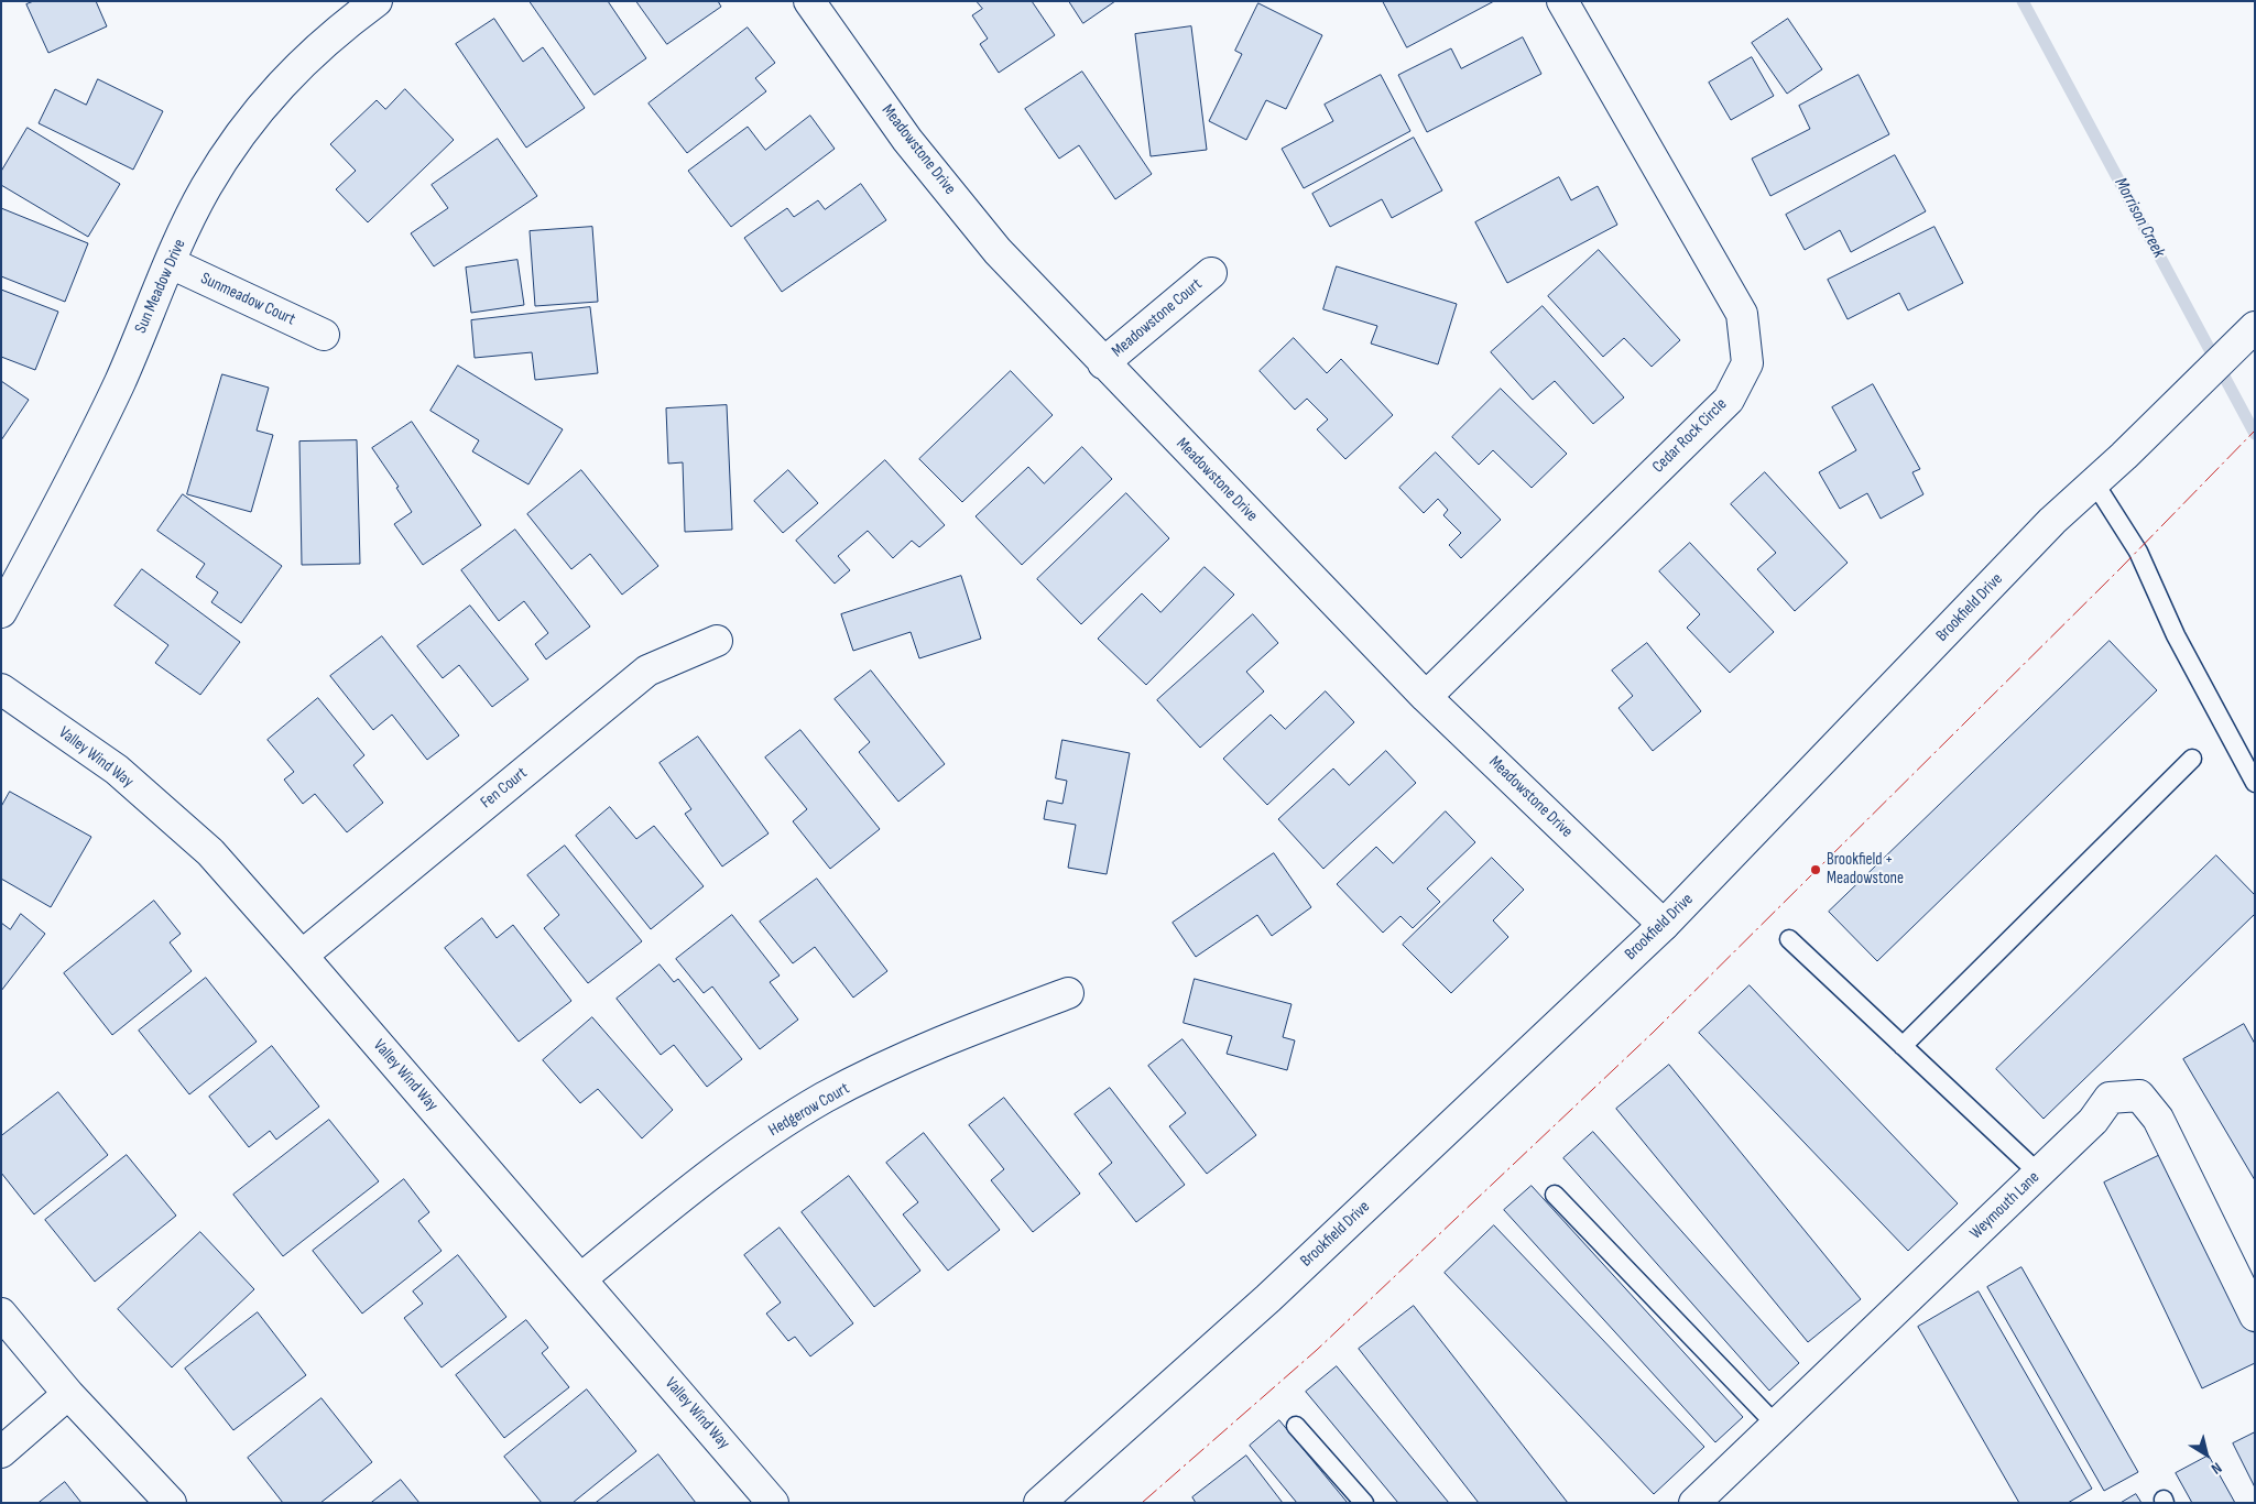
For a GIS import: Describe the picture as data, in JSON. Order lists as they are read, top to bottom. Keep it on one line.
{"streets":{"street":["Meadowstone Drive","Sun Meadow Drive","Sunmeadow Court","Meadowstone Court","Cedar Rock Circle","Brookfield Drive","Valley Wind Way","Fen Court","Hedgerow Court","Weymouth Lane"]},"crossings":[["Meadowstone Drive","Meadowstone Court"],["Meadowstone Drive","Cedar Rock Circle"],["Meadowstone Drive","Brookfield Drive"],["Sun Meadow Drive","Sunmeadow Court"],["Valley Wind Way","Fen Court"],["Valley Wind Way","Hedgerow Court"]],"water":["Morrison Creek"],"places":["Brookfield + Meadowstone"],"north":"bottom right"}
